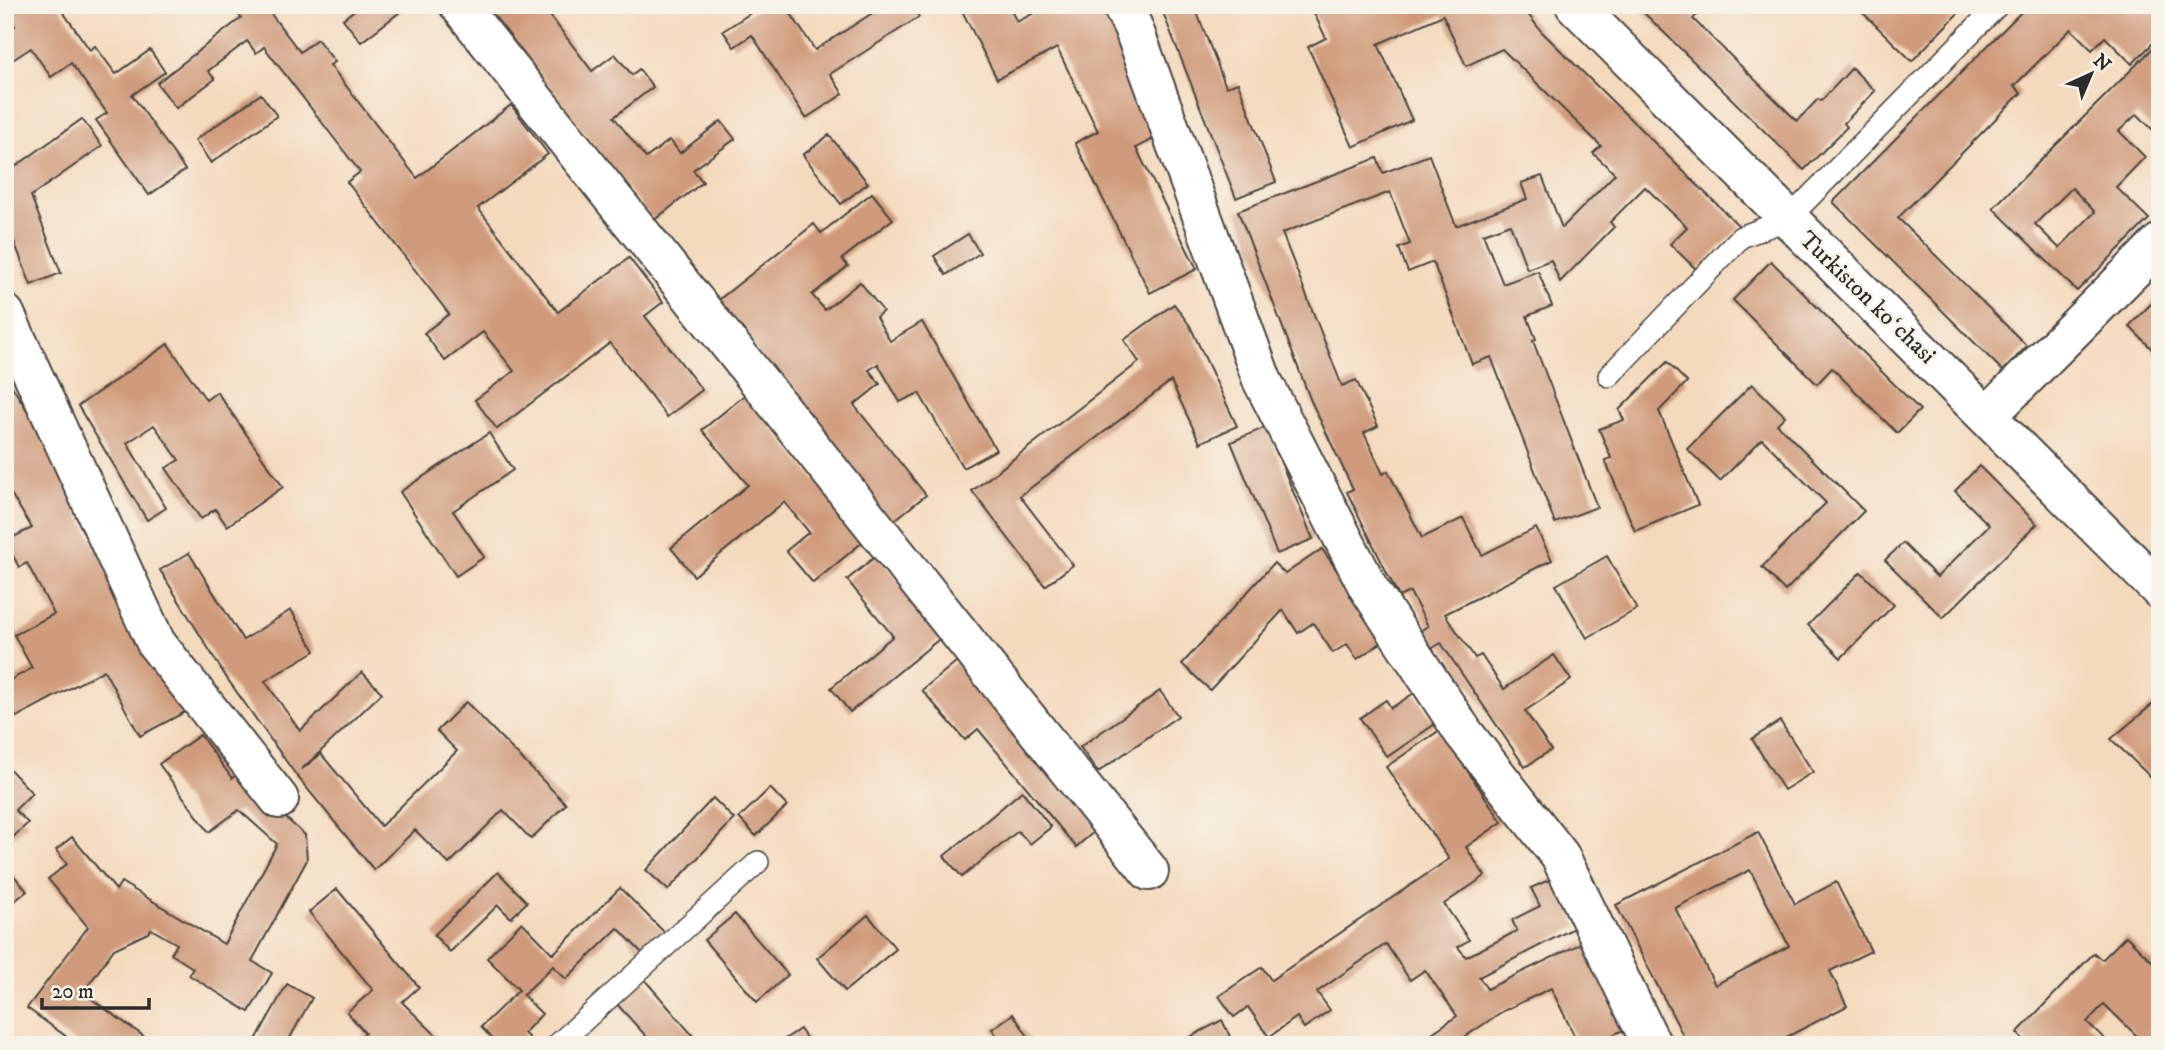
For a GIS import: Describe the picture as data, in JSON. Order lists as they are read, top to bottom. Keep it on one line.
{"streets":{"street":["Turkiston koʻchasi"]},"scale_bar":"20 m","north":"top right"}
